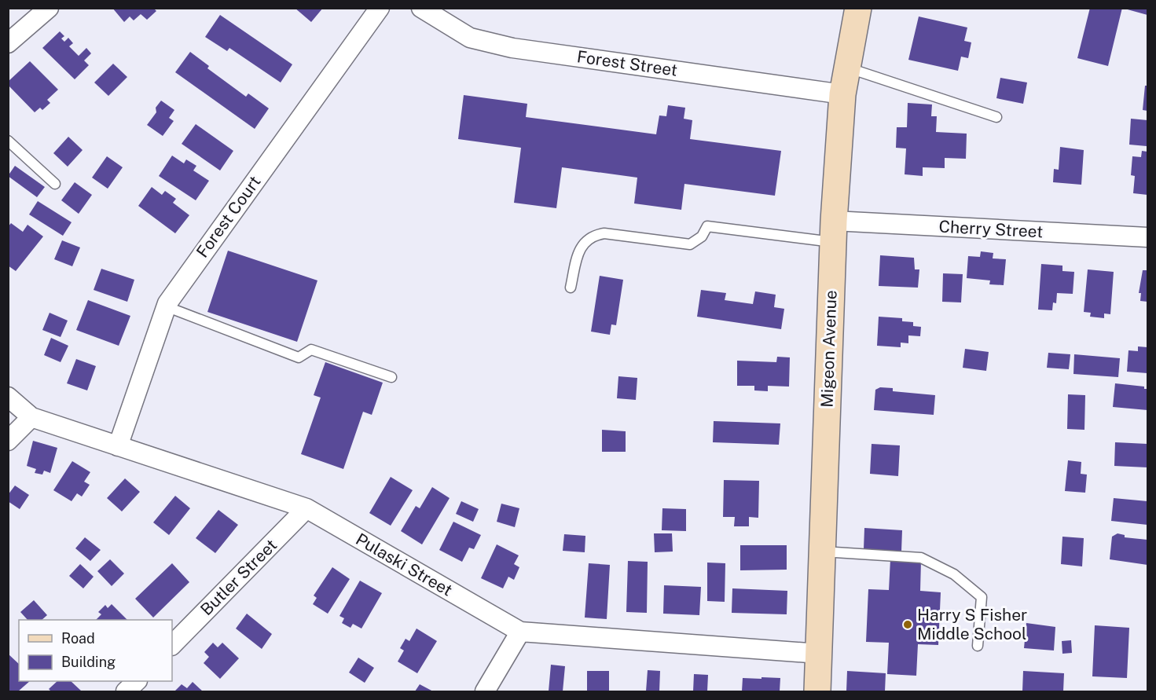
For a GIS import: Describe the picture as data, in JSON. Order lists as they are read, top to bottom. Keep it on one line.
{"streets":{"main road":["Migeon Avenue"],"street":["Forest Street","Forest Court","Cherry Street","Pulaski Street","Butler Street"]},"crossings":[["Forest Street","Migeon Avenue"],["Forest Court","Pulaski Street"],["Cherry Street","Migeon Avenue"],["Migeon Avenue","Pulaski Street"],["Pulaski Street","Butler Street"]],"places":["Harry S Fisher Middle School"],"legend":["Road","Building"]}
